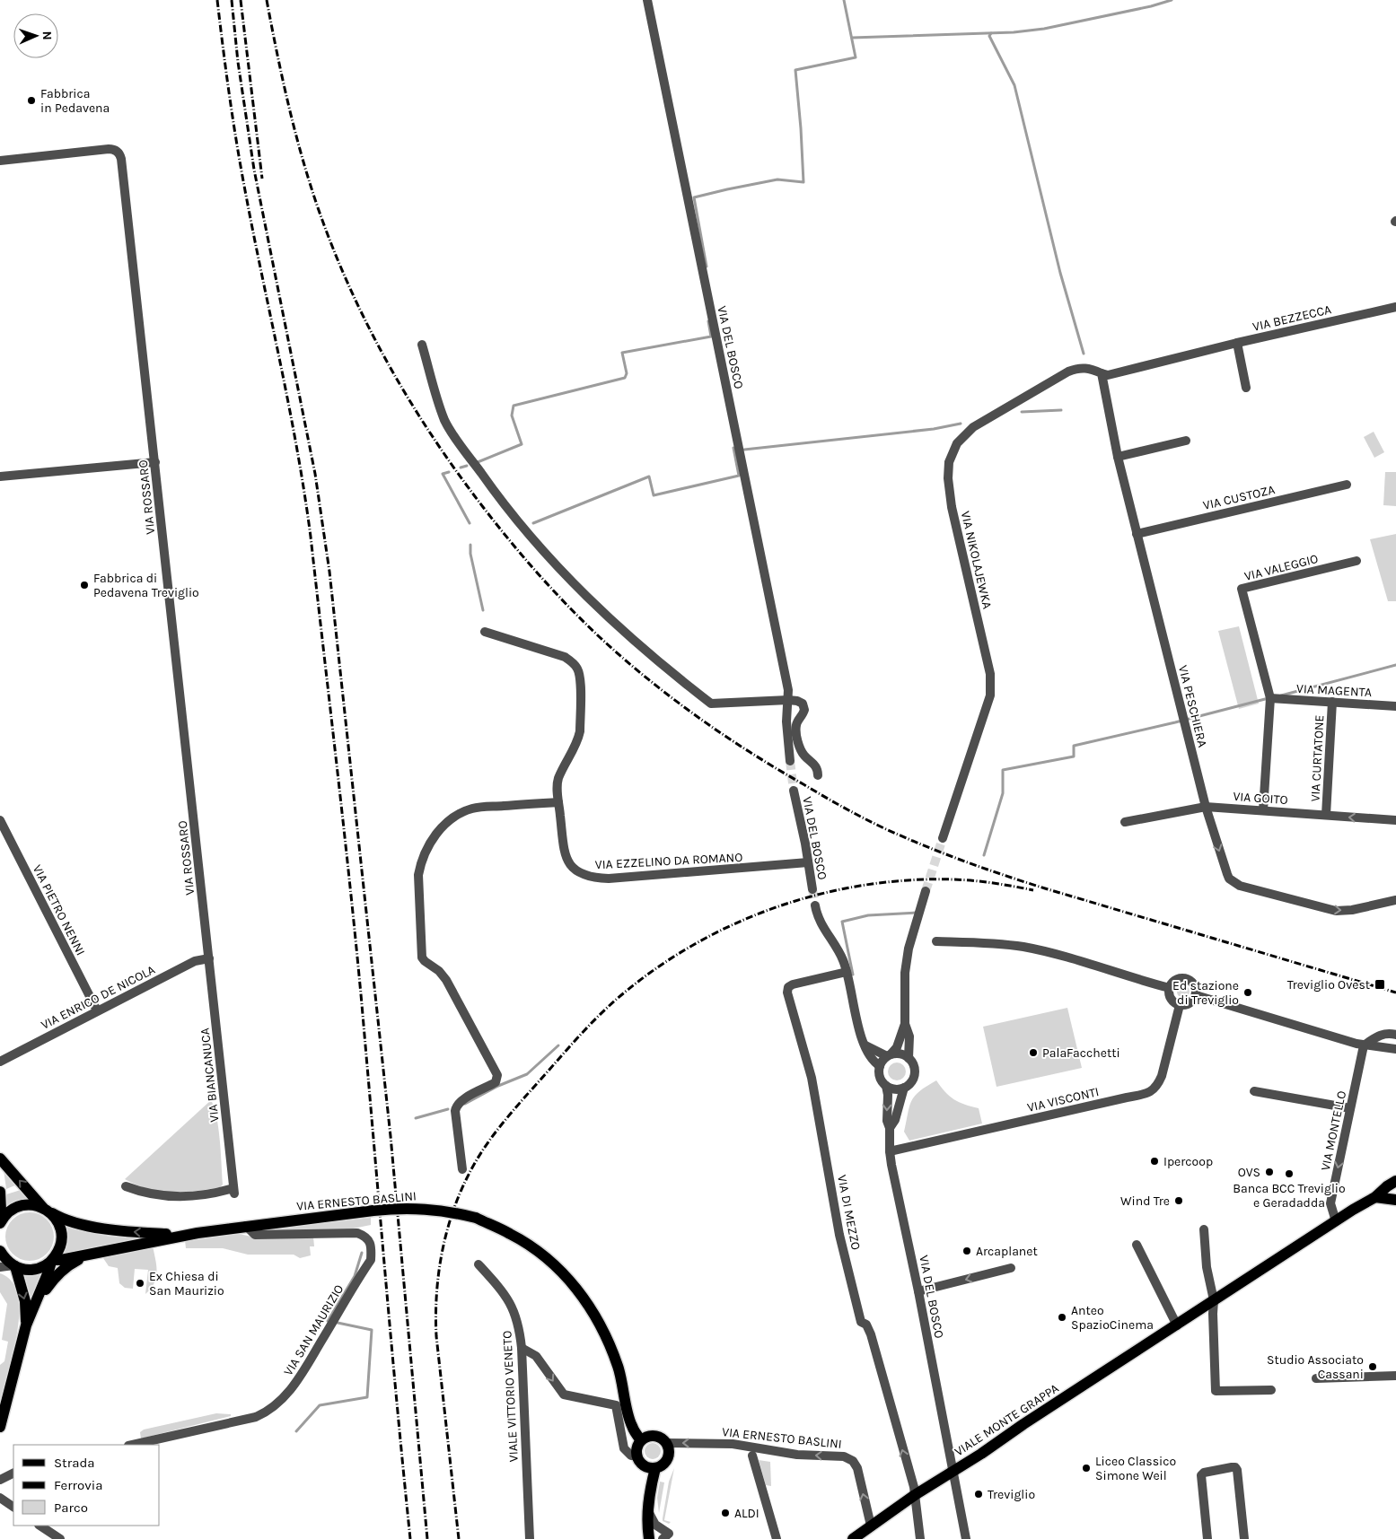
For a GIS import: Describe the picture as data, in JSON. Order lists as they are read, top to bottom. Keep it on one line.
{"streets":{"main road":["VIA ERNESTO BASLINI","VIALE MONTE GRAPPA"],"street":["VIA BEZZECCA","VIA DEL BOSCO","VIA ROSSARO","VIA CUSTOZA","VIA NIKOLAJEWKA","VIA VALEGGIO","VIA MAGENTA","VIA PESCHIERA","VIA CURTATONE","VIA GOITO","VIA EZZELINO DA ROMANO","VIA PIETRO NENNI","VIA ENRICO DE NICOLA","VIA BIANCANUCA","VIA VISCONTI","VIA MONTELLO","VIA DI MEZZO","VIA SAN MAURIZIO","VIALE VITTORIO VENETO"]},"crossings":[["VIA BEZZECCA","VIA NIKOLAJEWKA"],["VIA BEZZECCA","VIA PESCHIERA"],["VIA DEL BOSCO","VIA EZZELINO DA ROMANO"],["VIA DEL BOSCO","VIA VISCONTI"],["VIA DEL BOSCO","VIALE MONTE GRAPPA"],["VIA ROSSARO","VIA ENRICO DE NICOLA"],["VIA ROSSARO","VIA BIANCANUCA"],["VIA CUSTOZA","VIA PESCHIERA"],["VIA NIKOLAJEWKA","VIA PESCHIERA"],["VIA VALEGGIO","VIA MAGENTA"],["VIA MAGENTA","VIA CURTATONE"],["VIA PESCHIERA","VIA GOITO"],["VIA CURTATONE","VIA GOITO"],["VIA PIETRO NENNI","VIA ENRICO DE NICOLA"],["VIA ENRICO DE NICOLA","VIA BIANCANUCA"],["VIA MONTELLO","VIALE MONTE GRAPPA"],["VIA ERNESTO BASLINI","VIA SAN MAURIZIO"],["VIA ERNESTO BASLINI","VIALE MONTE GRAPPA"],["VIA DI MEZZO","VIALE MONTE GRAPPA"]],"one_way":["VIA MONTELLO","VIA DI MEZZO"],"places":{"other":["Fabbrica in Pedavena","Fabbrica di Pedavena Treviglio","Ed stazione di Treviglio","PalaFacchetti","Ipercoop","OVS","Banca BCC Treviglio e Geradadda","Wind Tre","Arcaplanet","Ex Chiesa di San Maurizio","Anteo SpazioCinema","Studio Associato Cassani","Liceo Classico Simone Weil","Treviglio","ALDI"],"transit":["Treviglio Ovest"]},"legend":["Strada","Ferrovia","Parco"],"north":"right"}
